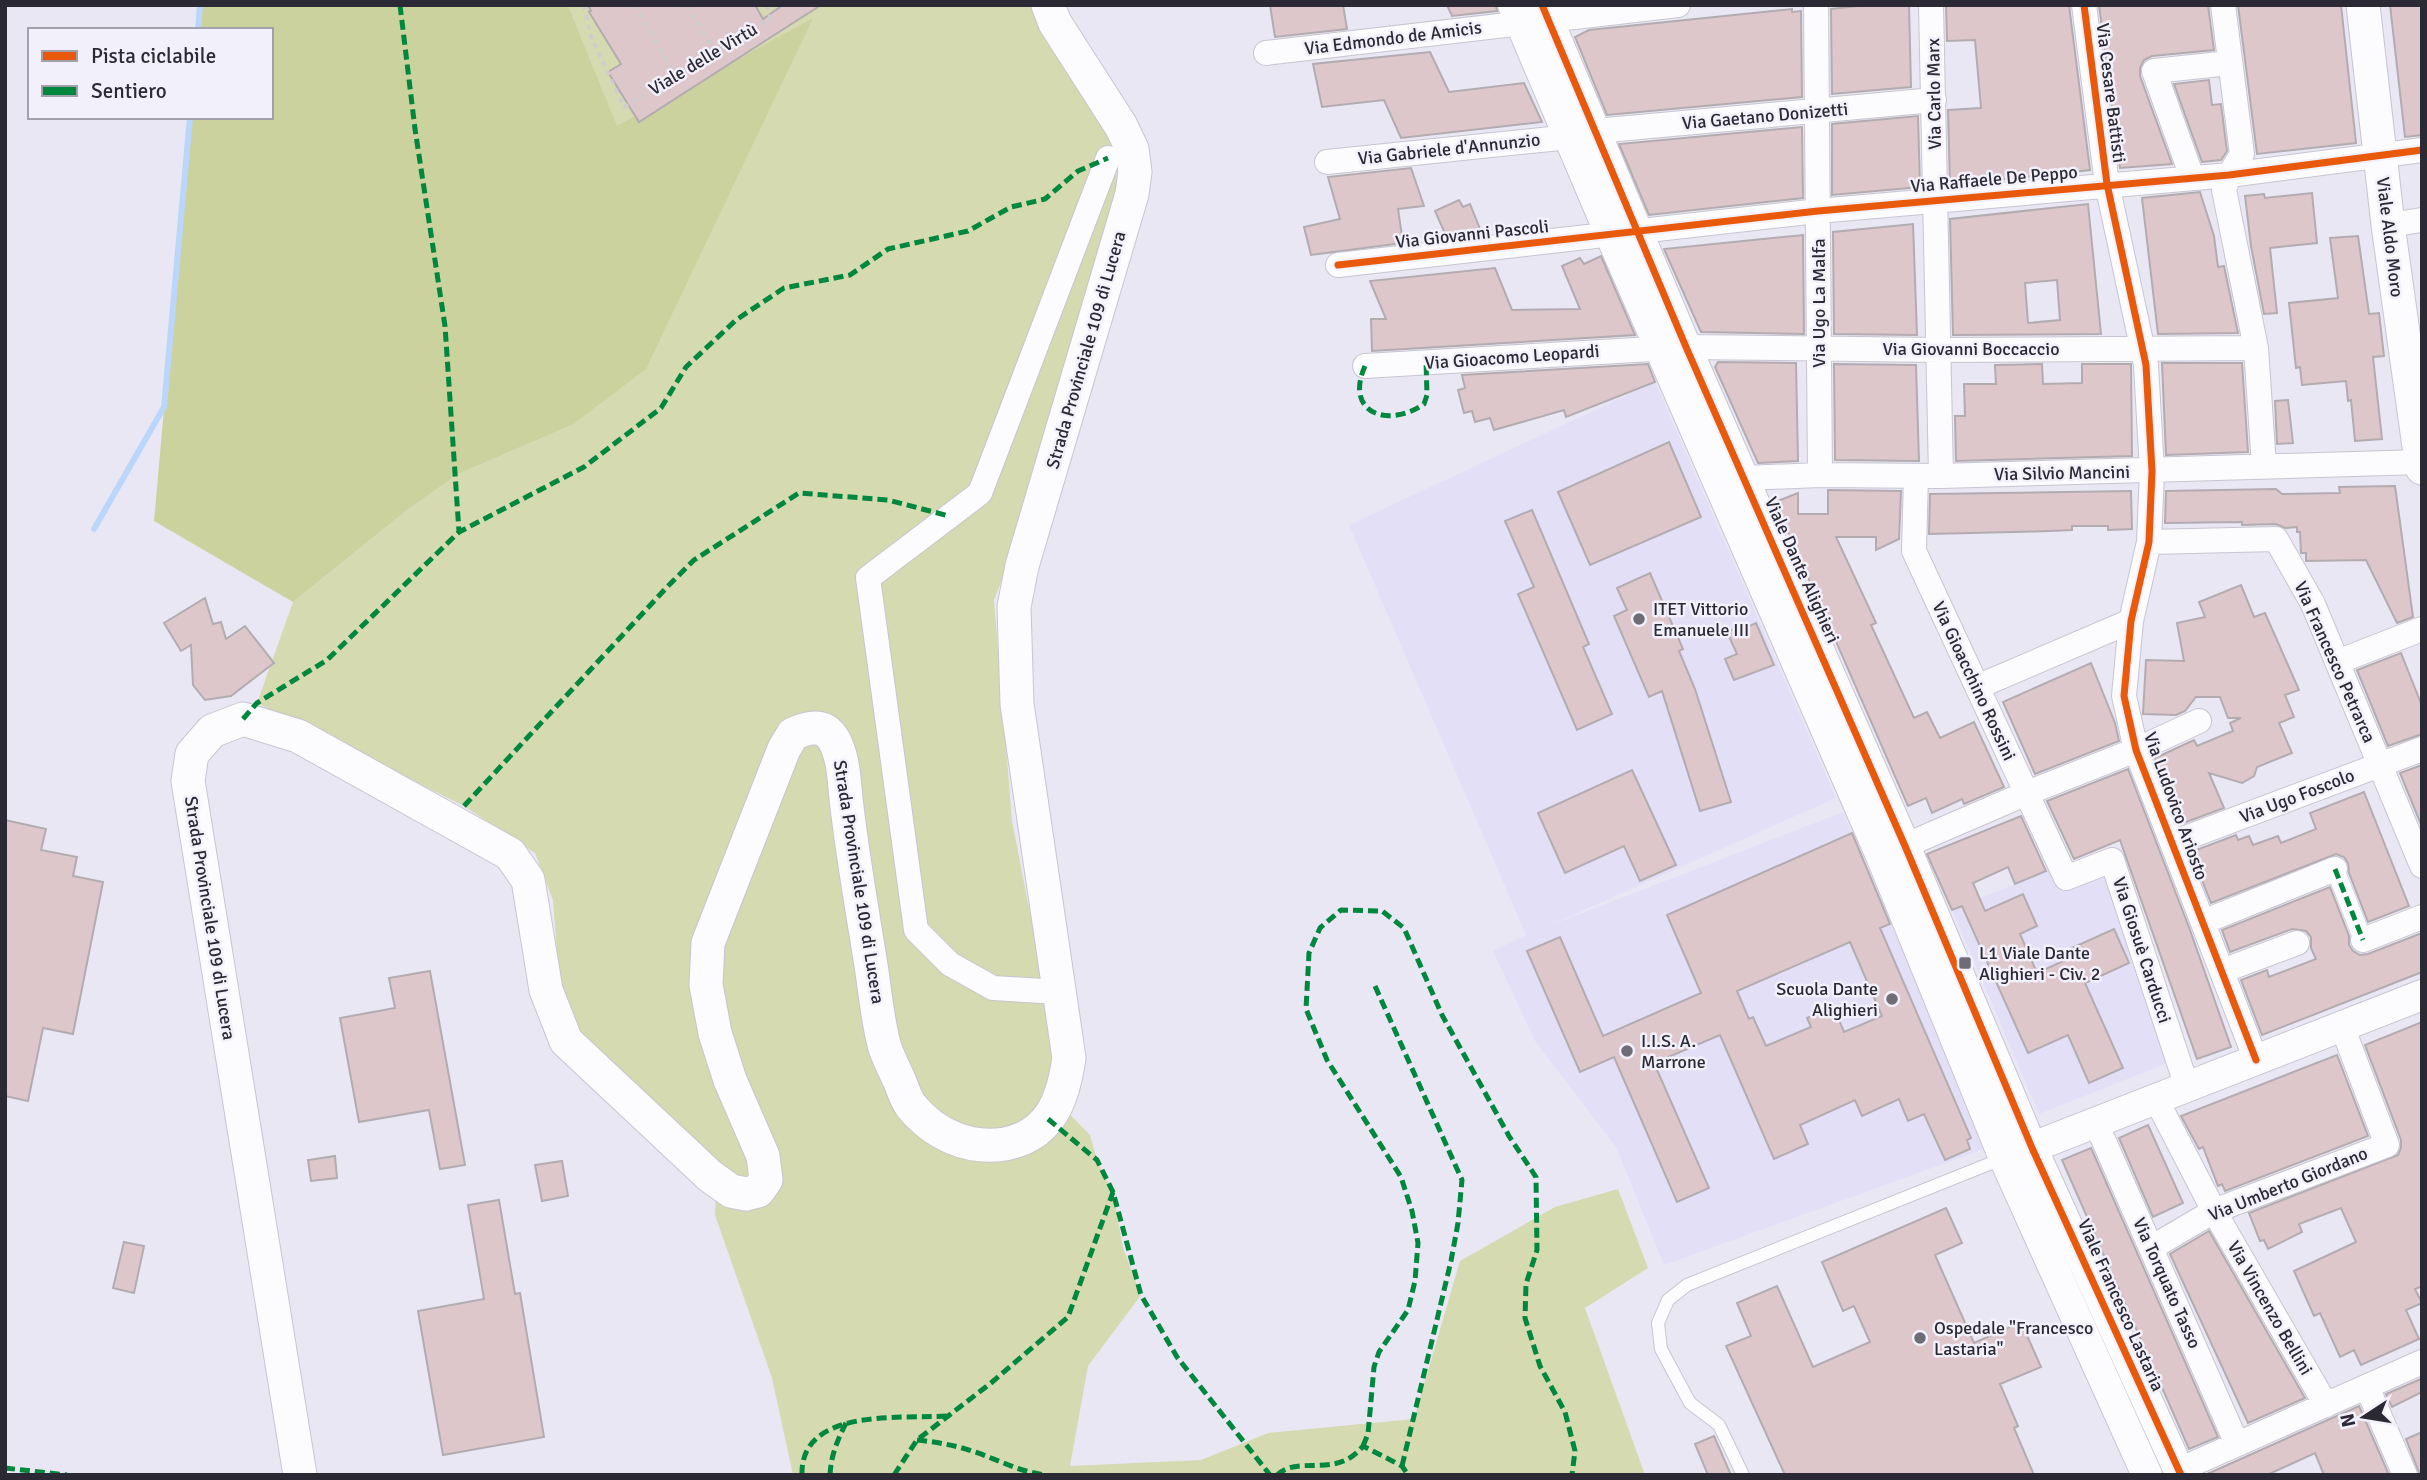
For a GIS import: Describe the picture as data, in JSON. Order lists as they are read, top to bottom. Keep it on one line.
{"streets":{"main road":["Viale Aldo Moro","Strada Provinciale 109 di Lucera"],"street":["Via Edmondo de Amicis","Via Cesare Battisti","Via Carlo Marx","Via Gaetano Donizetti","Via Gabriele d'Annunzio","Via Raffaele De Peppo","Via Giovanni Pascoli","Via Ugo La Malfa","Via Giovanni Boccaccio","Via Gioacomo Leopardi","Via Silvio Mancini","Viale Dante Alighieri","Via Francesco Petrarca","Via Gioacchino Rossini","Via Ugo Foscolo","Via Ludovico Ariosto","Via Giosuè Carducci","Via Umberto Giordano","Via Torquato Tasso","Viale Francesco Lastaria","Via Vincenzo Bellini"],"path":["Viale delle Virtù"]},"crossings":[["Via Edmondo de Amicis","Viale Dante Alighieri"],["Via Cesare Battisti","Via Raffaele De Peppo"],["Via Cesare Battisti","Via Giovanni Boccaccio"],["Via Cesare Battisti","Via Ludovico Ariosto"],["Via Carlo Marx","Via Gaetano Donizetti"],["Via Carlo Marx","Via Raffaele De Peppo"],["Via Carlo Marx","Via Giovanni Boccaccio"],["Via Carlo Marx","Via Silvio Mancini"],["Via Carlo Marx","Via Gioacchino Rossini"],["Via Gaetano Donizetti","Via Gabriele d'Annunzio"],["Via Gaetano Donizetti","Via Ugo La Malfa"],["Via Gaetano Donizetti","Viale Dante Alighieri"],["Via Gabriele d'Annunzio","Viale Dante Alighieri"],["Via Raffaele De Peppo","Via Giovanni Pascoli"],["Via Raffaele De Peppo","Viale Aldo Moro"],["Via Raffaele De Peppo","Via Ugo La Malfa"],["Via Raffaele De Peppo","Viale Dante Alighieri"],["Via Giovanni Pascoli","Viale Dante Alighieri"],["Viale Aldo Moro","Via Silvio Mancini"],["Via Ugo La Malfa","Via Giovanni Boccaccio"],["Via Ugo La Malfa","Via Silvio Mancini"],["Via Giovanni Boccaccio","Via Gioacomo Leopardi"],["Via Giovanni Boccaccio","Viale Dante Alighieri"],["Via Giovanni Boccaccio","Via Ludovico Ariosto"],["Via Gioacomo Leopardi","Viale Dante Alighieri"],["Via Silvio Mancini","Viale Dante Alighieri"],["Via Silvio Mancini","Via Gioacchino Rossini"],["Via Silvio Mancini","Via Ludovico Ariosto"],["Viale Dante Alighieri","Viale Francesco Lastaria"],["Via Francesco Petrarca","Via Ugo Foscolo"],["Via Francesco Petrarca","Via Ludovico Ariosto"],["Via Gioacchino Rossini","Via Giosuè Carducci"],["Via Ugo Foscolo","Via Ludovico Ariosto"],["Via Umberto Giordano","Via Torquato Tasso"],["Via Umberto Giordano","Via Vincenzo Bellini"]],"places":{"other":["ITET Vittorio Emanuele III","Scuola Dante Alighieri","I.I.S. A. Marrone","Ospedale \"Francesco Lastaria\""],"transit":["L1 Viale Dante Alighieri - Civ. 2"]},"legend":["Pista ciclabile","Sentiero"],"north":"left"}
